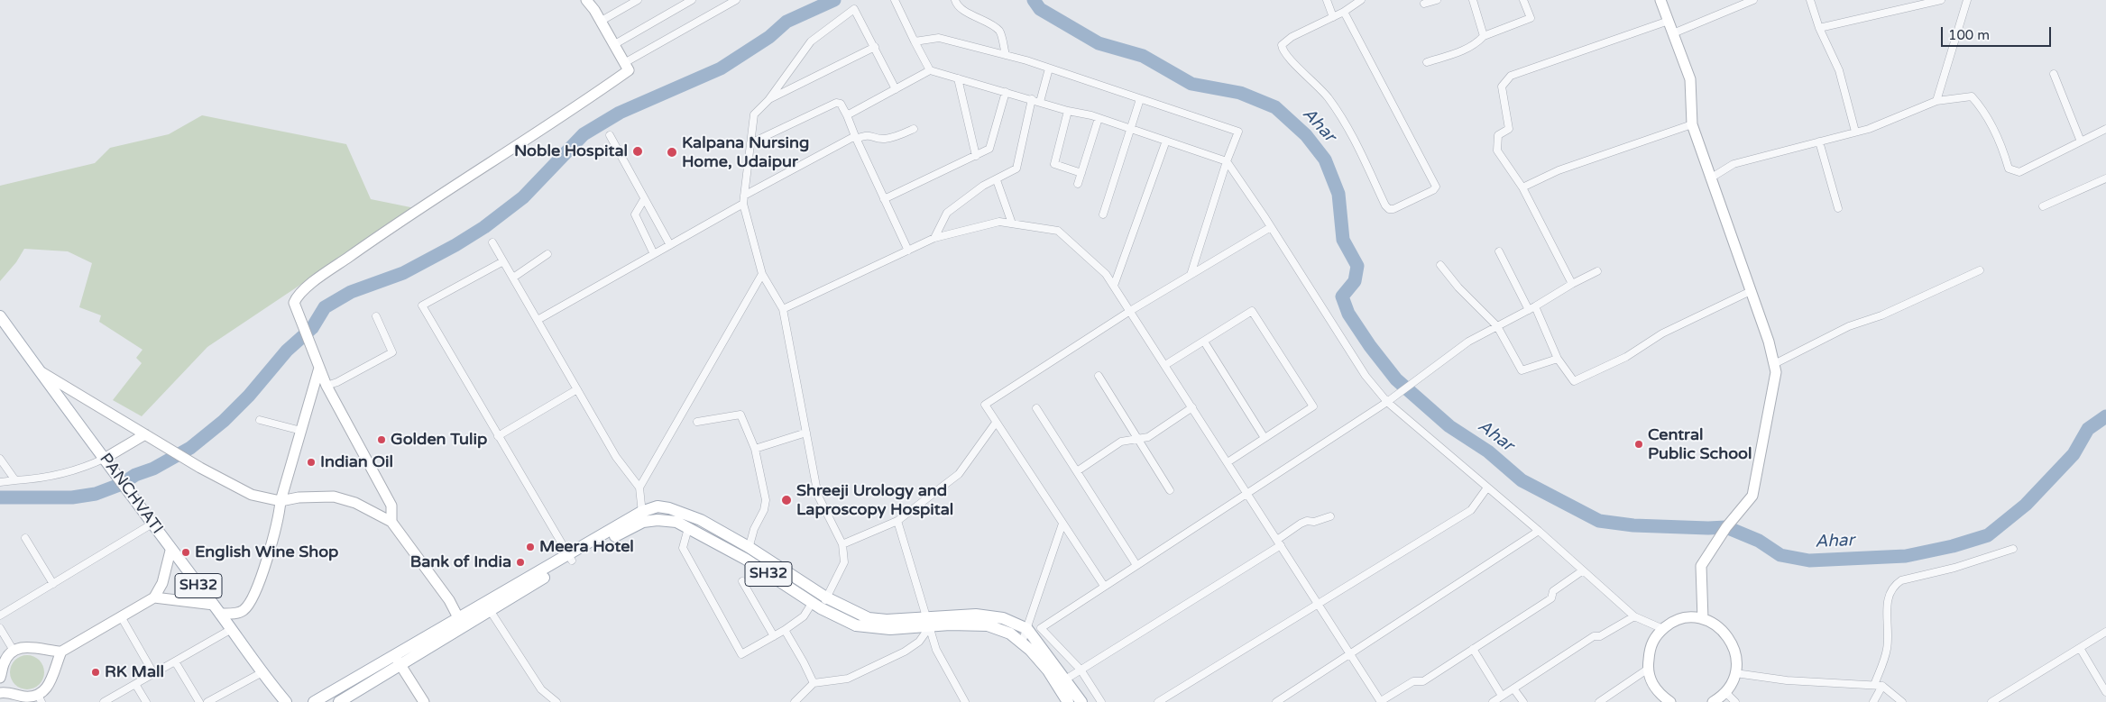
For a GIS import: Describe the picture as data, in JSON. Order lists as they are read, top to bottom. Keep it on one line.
{"streets":{"main road":["PANCHVATI","SH32"]},"crossings":[["PANCHVATI","SH32"]],"water":["Ahar"],"places":["Noble Hospital","Kalpana Nursing Home, Udaipur","Golden Tulip","Central Public School","Indian Oil","Shreeji Urology and Laproscopy Hospital","Meera Hotel","English Wine Shop","Bank of India","RK Mall"],"scale_bar":"100 m"}
